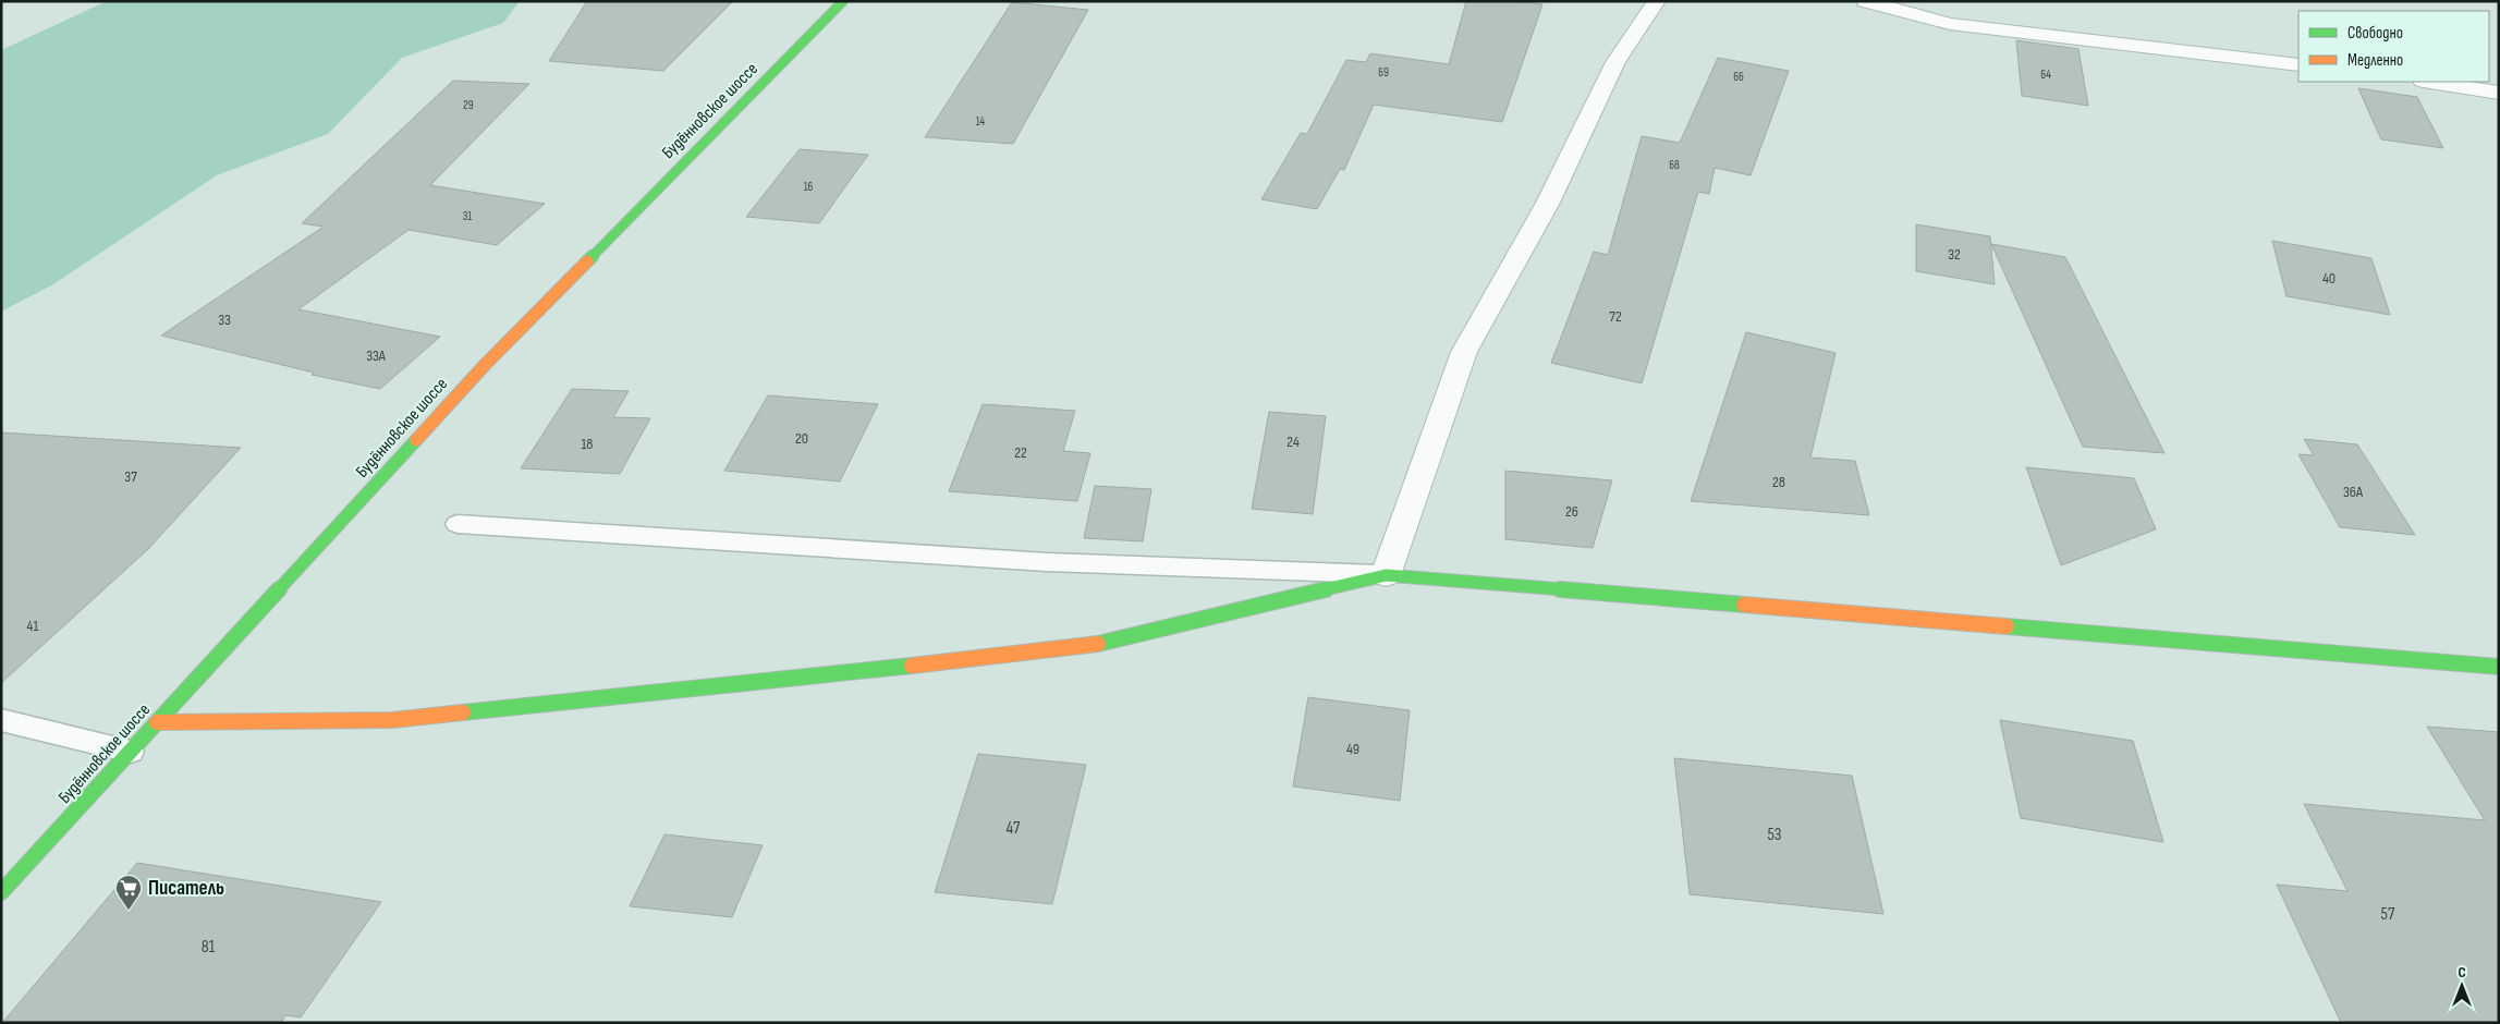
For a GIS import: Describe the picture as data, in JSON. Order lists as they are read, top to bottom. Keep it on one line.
{"streets":{"street":["Будённовское шоссе"]},"places":{"supermarket":["Писатель"]},"house_numbers":["69","64","66","29","14","68","16","31","32","40","72","33","33А","20","24","18","22","37","28","36А","26","41","49","47","53","57","81"],"legend":["Свободно","Медленно"],"north":"top"}
